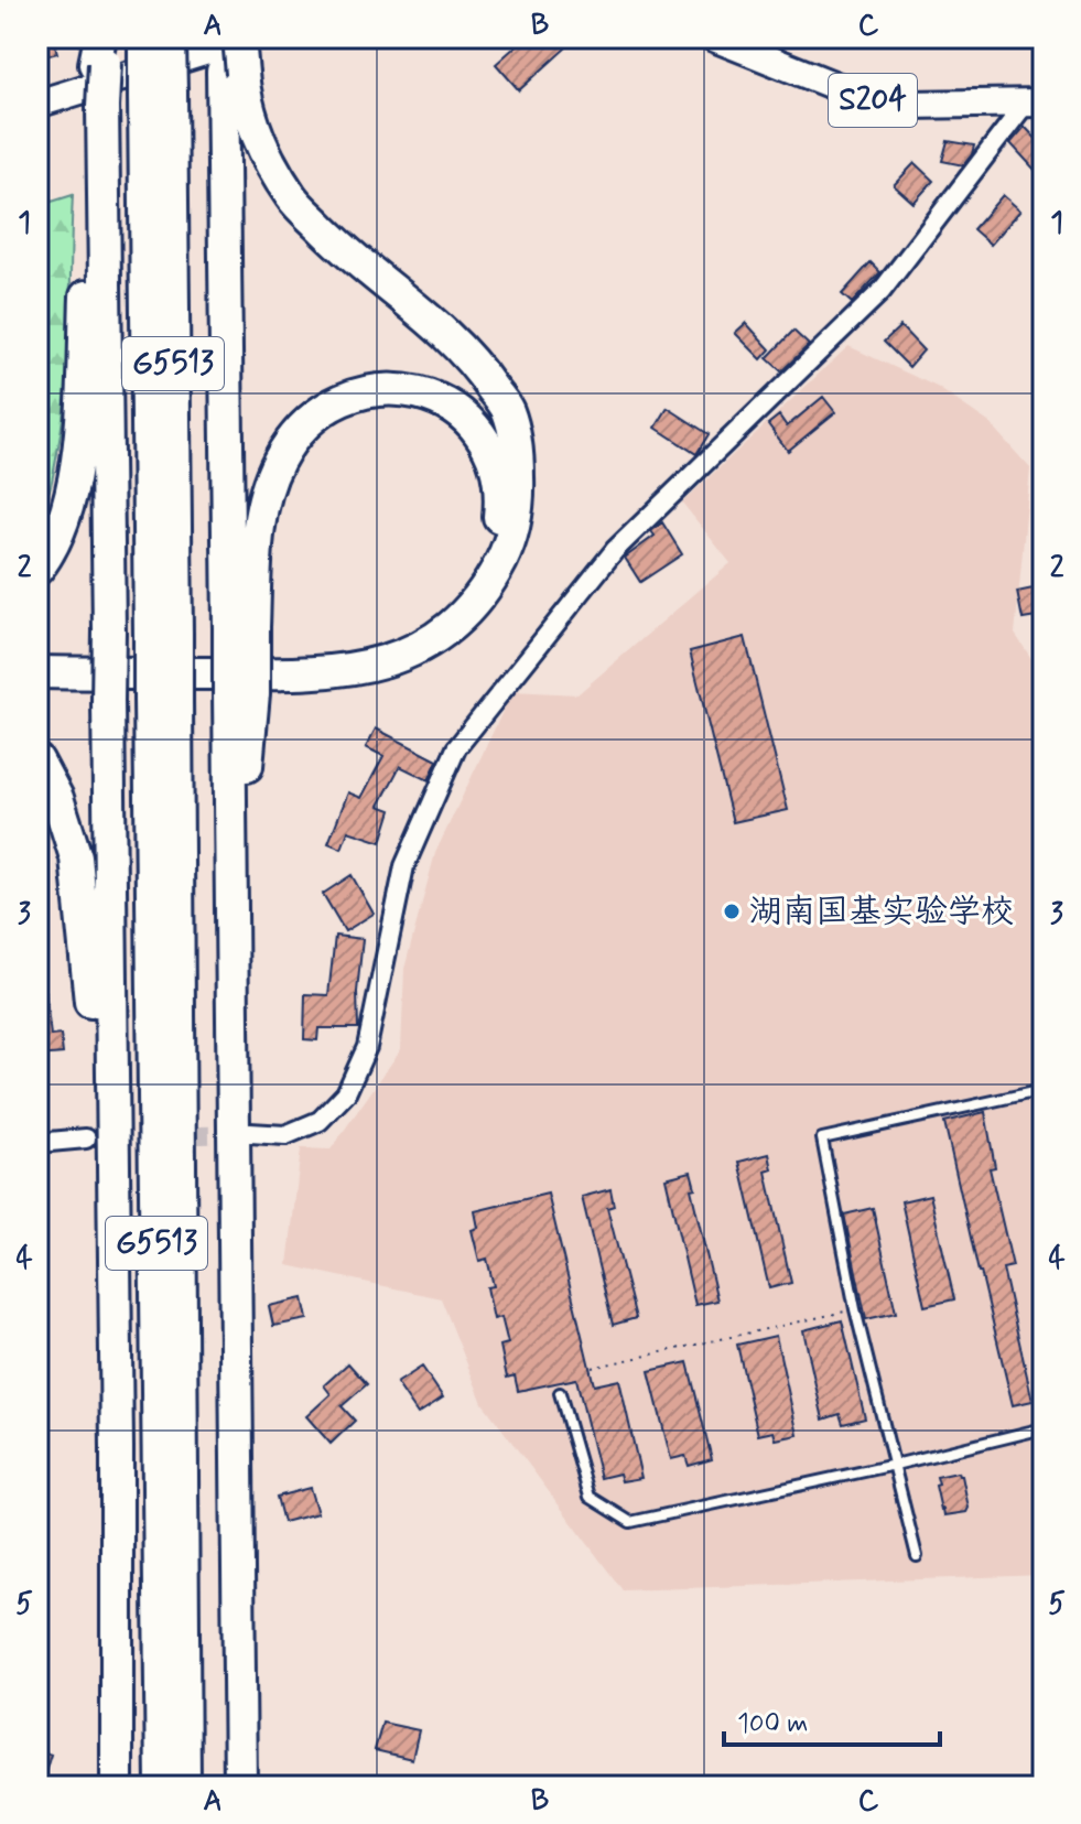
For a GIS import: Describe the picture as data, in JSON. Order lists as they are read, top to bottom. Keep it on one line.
{"streets":{"highway":["G5513"],"main road":["S204"]},"places":["湖南国基实验学校"],"scale_bar":"100 m","grid":{"columns":["A","B","C"],"rows":["1","2","3","4","5"]}}
